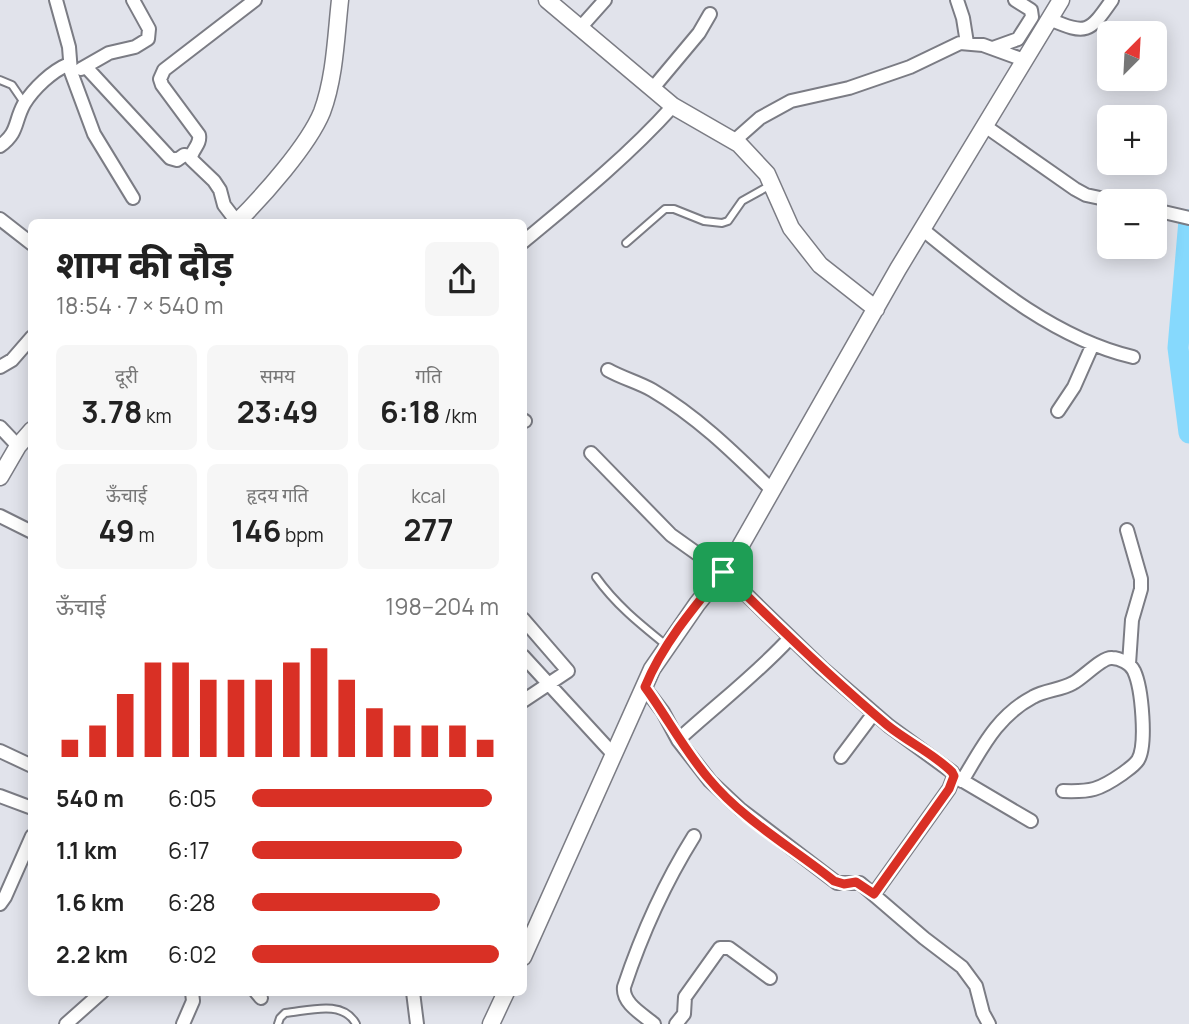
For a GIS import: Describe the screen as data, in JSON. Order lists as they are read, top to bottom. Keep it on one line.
{"north":"top right","page":{"map_buttons":["+","−"],"heading":["शाम की दौड़","18:54 · 7 × 540 m"],"stats":[["दूरी","3.78 km"],["समय","23:49"],["गति","6:18 /km"],["ऊँचाई","49 m"],["हृदय गति","146 bpm"],["kcal","277"]],"chart":["ऊँचाई","198–204 m"],"list":[{"name":"540 m","note":"6:05"},{"name":"1.1 km","note":"6:17"},{"name":"1.6 km","note":"6:28"},{"name":"2.2 km","note":"6:02"}]}}
